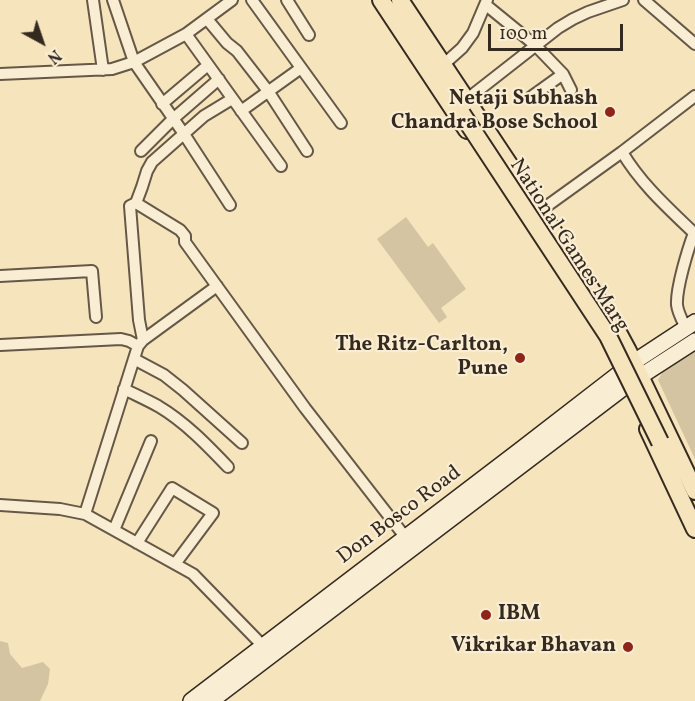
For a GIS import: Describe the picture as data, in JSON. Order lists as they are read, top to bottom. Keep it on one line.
{"streets":{"main road":["National Games Marg","Don Bosco Road"]},"crossings":[["National Games Marg","Don Bosco Road"]],"places":["Netaji Subhash Chandra Bose School","The Ritz-Carlton, Pune","IBM","Vikrikar Bhavan"],"scale_bar":"100 m","north":"bottom right"}
